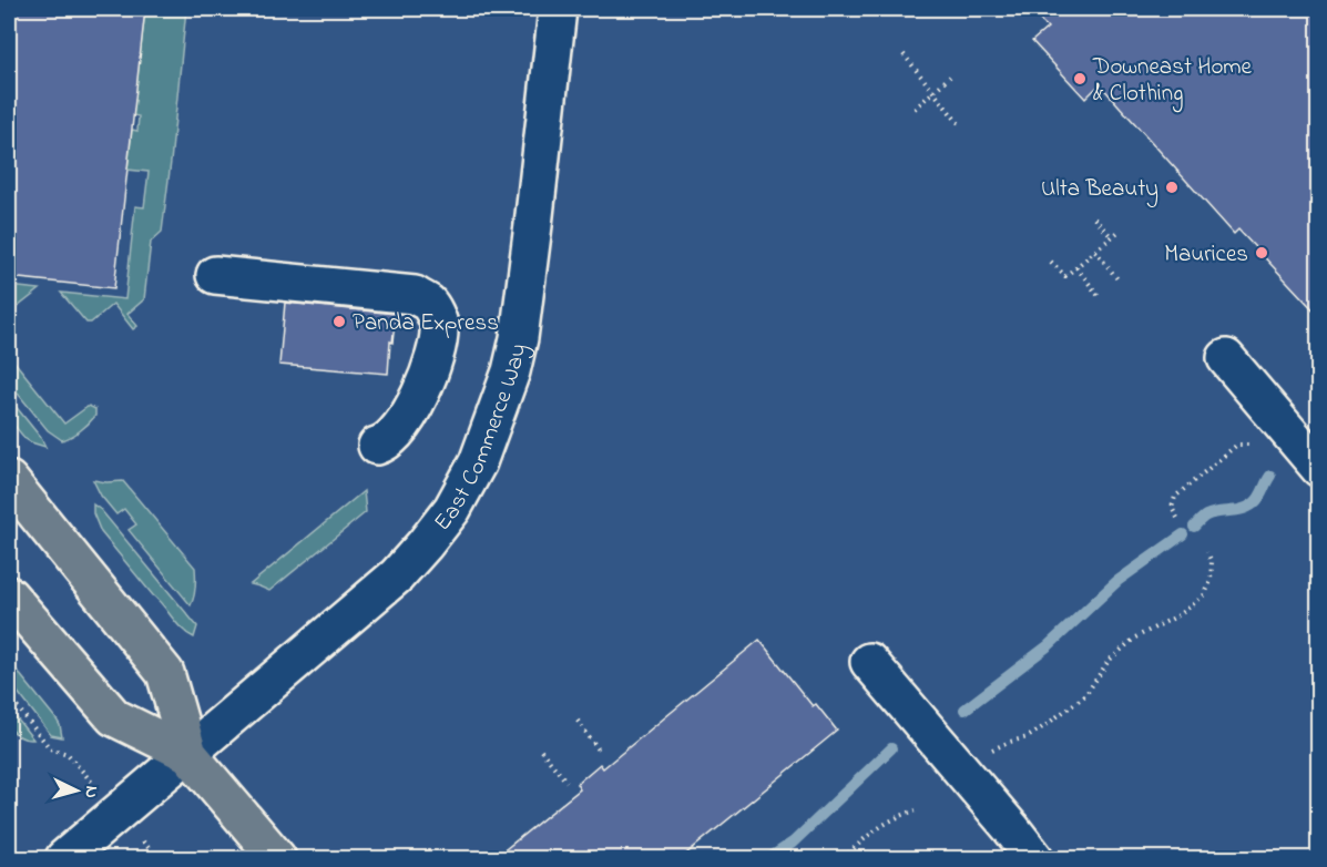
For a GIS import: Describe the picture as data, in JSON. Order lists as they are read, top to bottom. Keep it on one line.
{"streets":{"street":["East Commerce Way"]},"places":["Downeast Home & Clothing","Ulta Beauty","Maurices","Panda Express"],"north":"right"}
